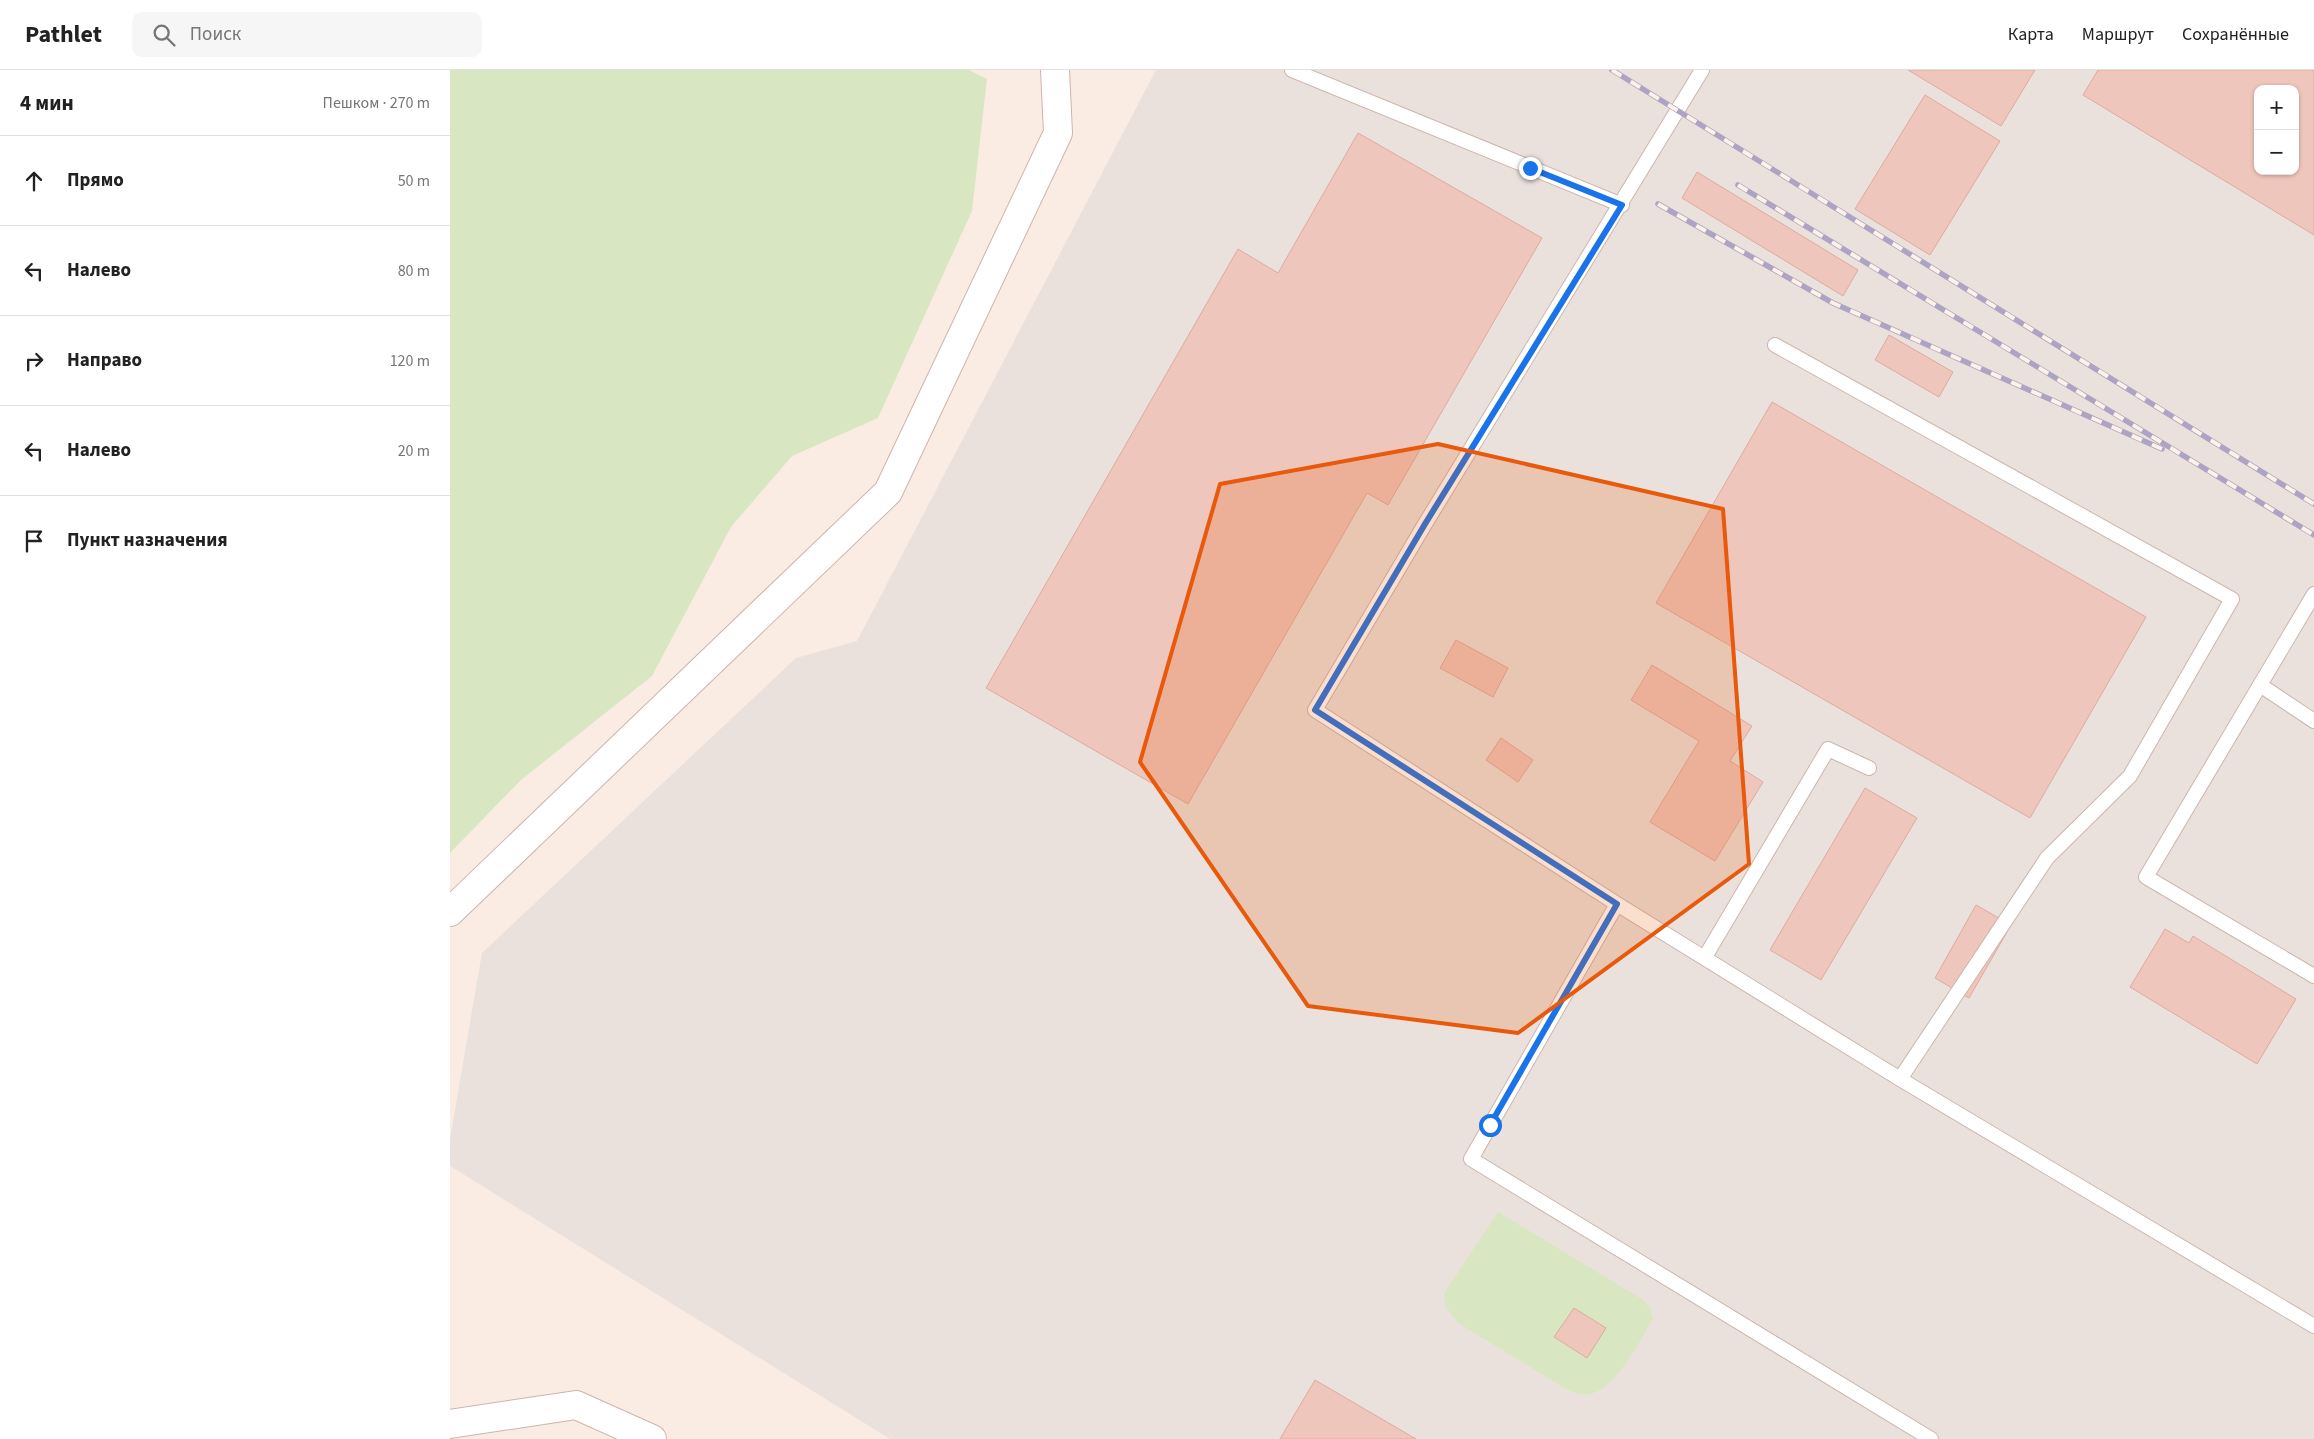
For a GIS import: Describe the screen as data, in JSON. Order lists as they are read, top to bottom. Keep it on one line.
{"page":{"header":"Pathlet","search":"Поиск","nav":["Карта","Маршрут","Сохранённые"],"heading":["4 мин","Пешком · 270 m"],"map_buttons":["+","−"],"list":[["Прямо","50 m"],["Налево","80 m"],["Направо","120 m"],["Налево","20 m"],"Пункт назначения"]}}
